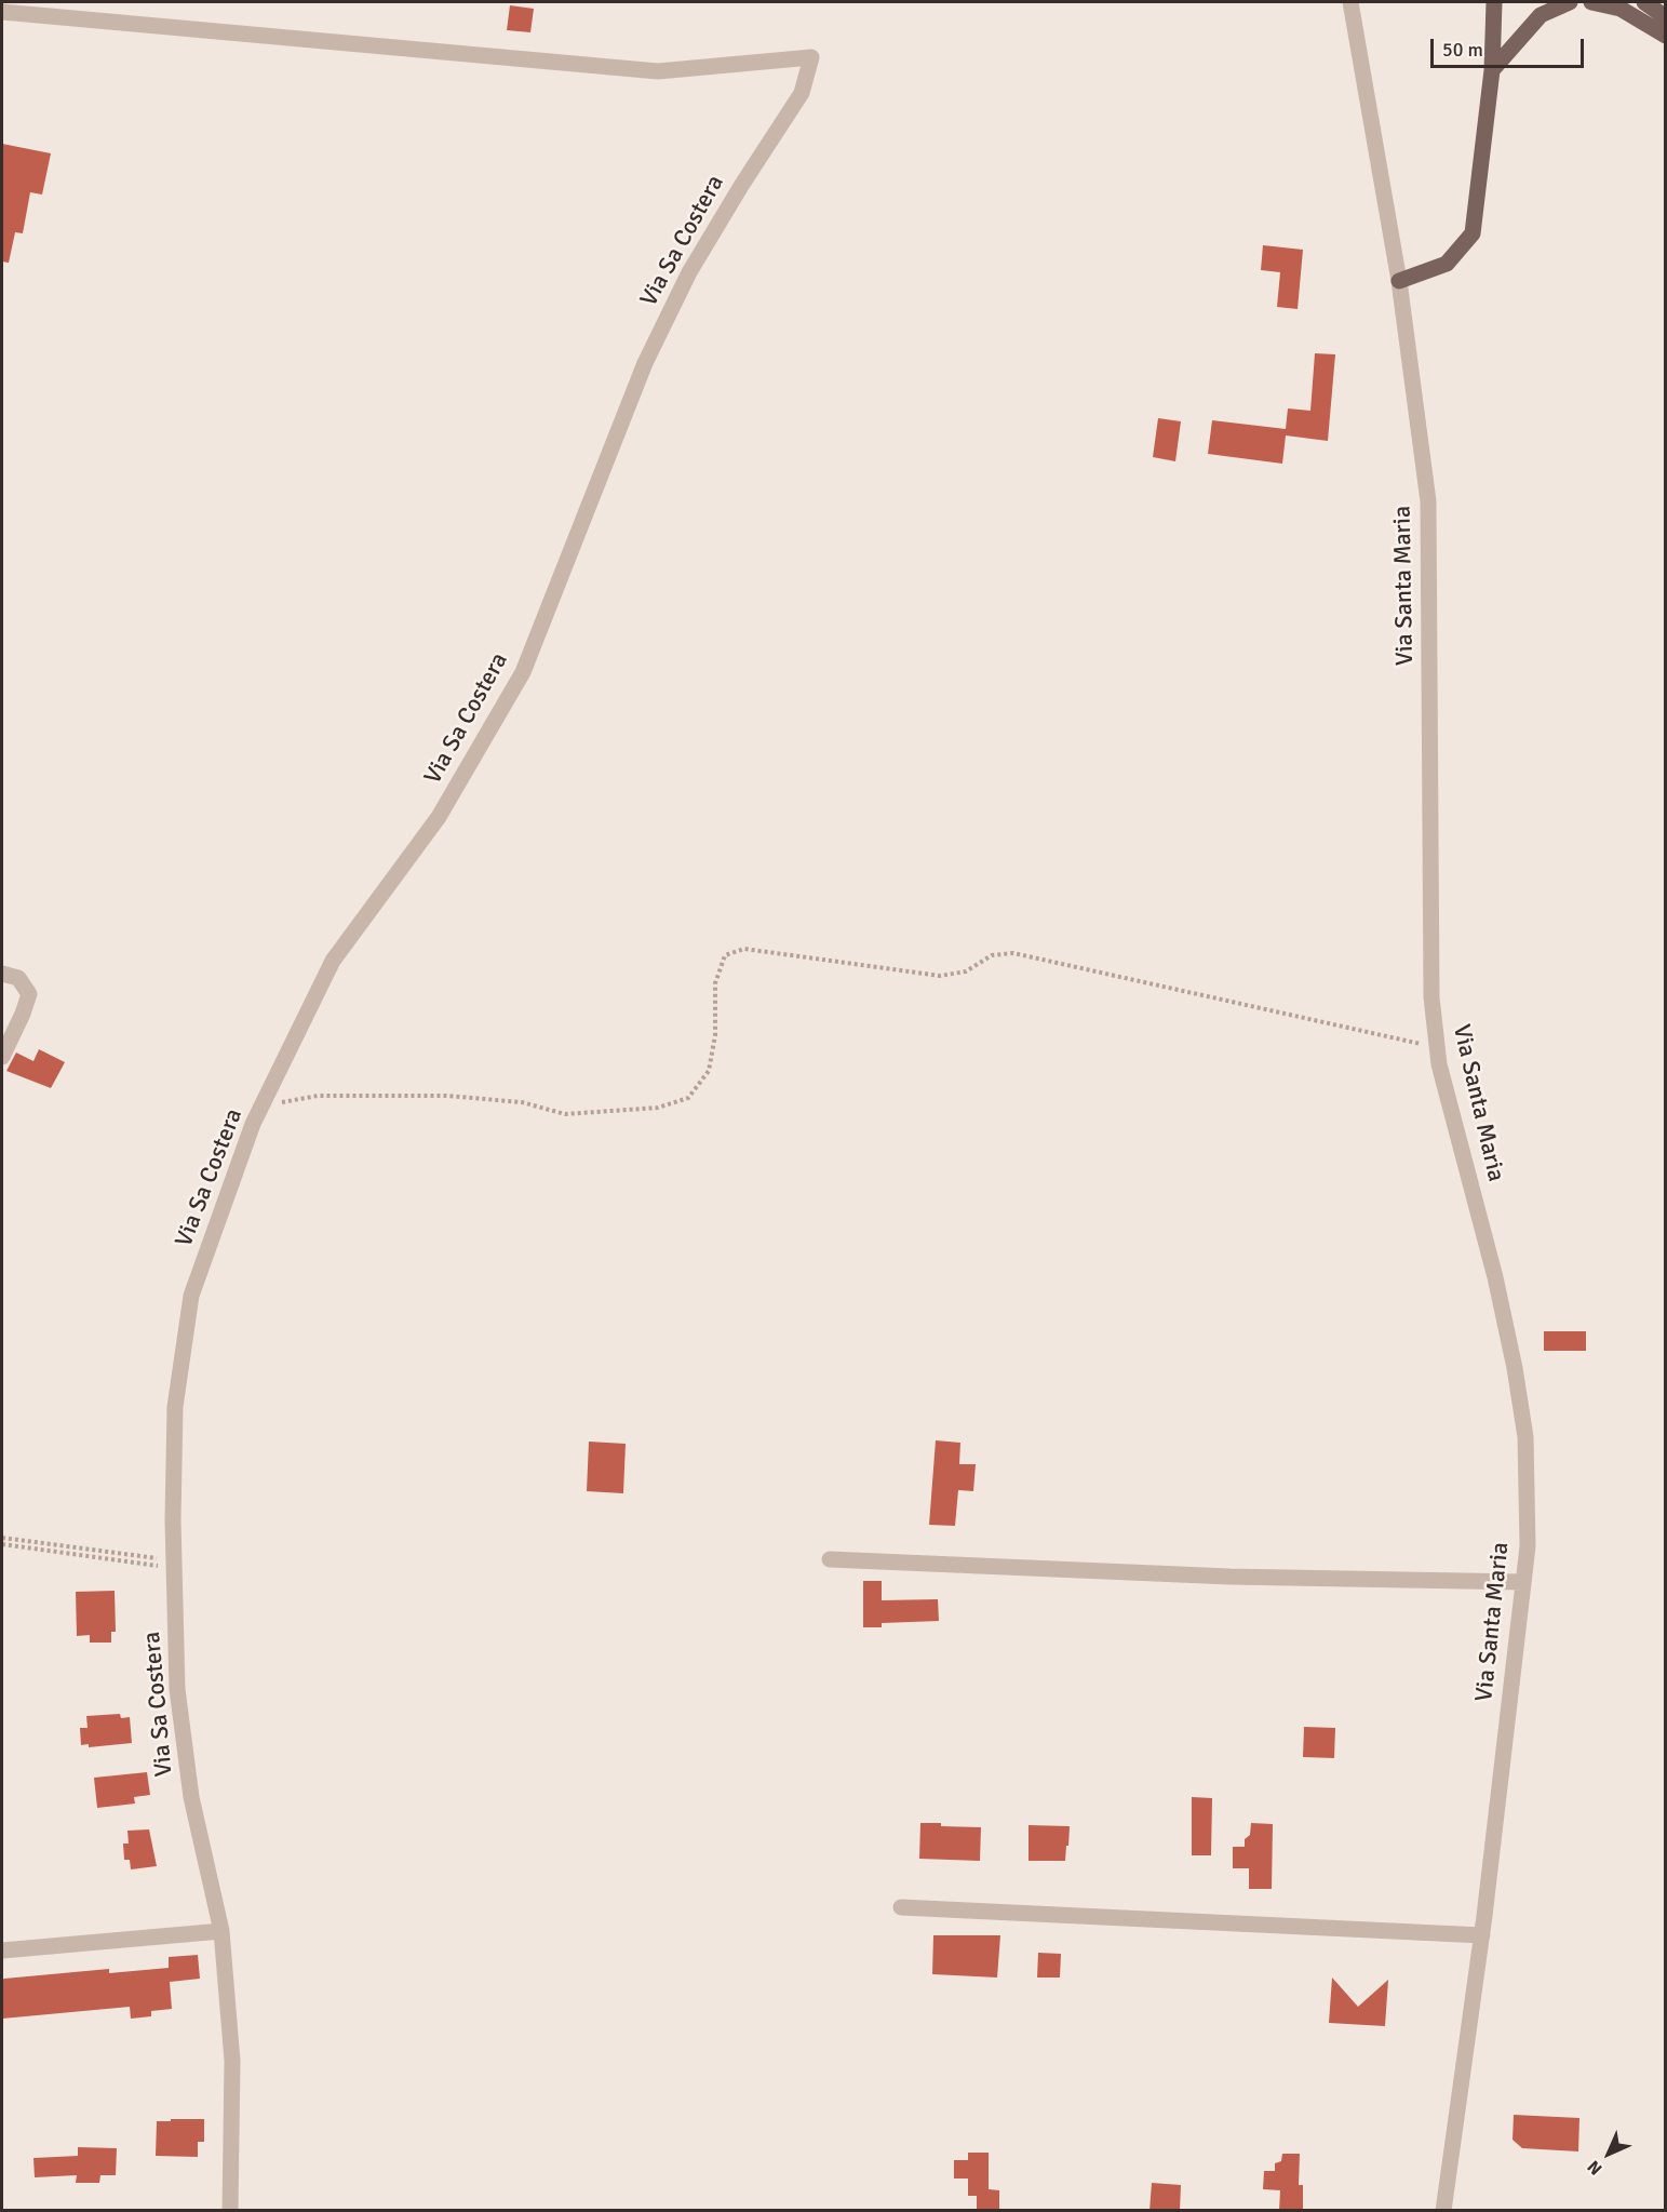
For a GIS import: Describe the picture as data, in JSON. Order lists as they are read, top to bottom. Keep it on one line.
{"streets":{"street":["Via Sa Costera","Via Santa Maria"]},"scale_bar":"50 m","north":"bottom left"}
